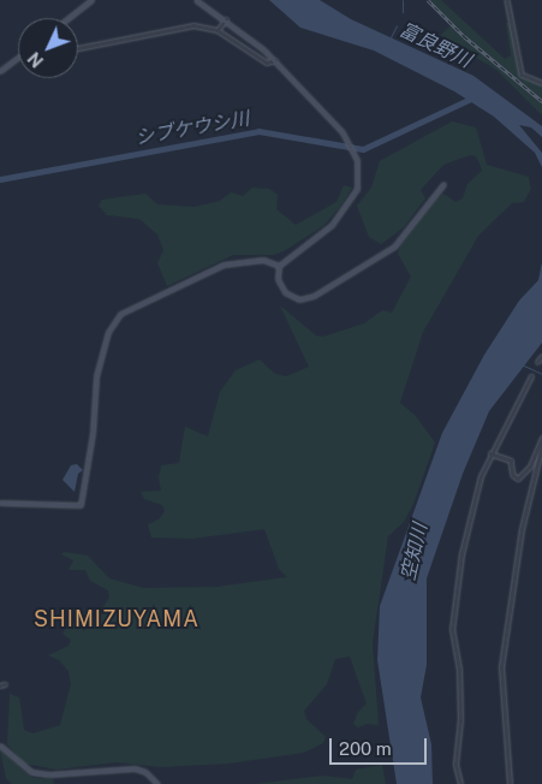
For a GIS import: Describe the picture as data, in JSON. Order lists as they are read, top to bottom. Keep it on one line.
{"districts":["SHIMIZUYAMA"],"water":["富良野川","シブケウシ川","空知川"],"scale_bar":"200 m","north":"bottom left"}
